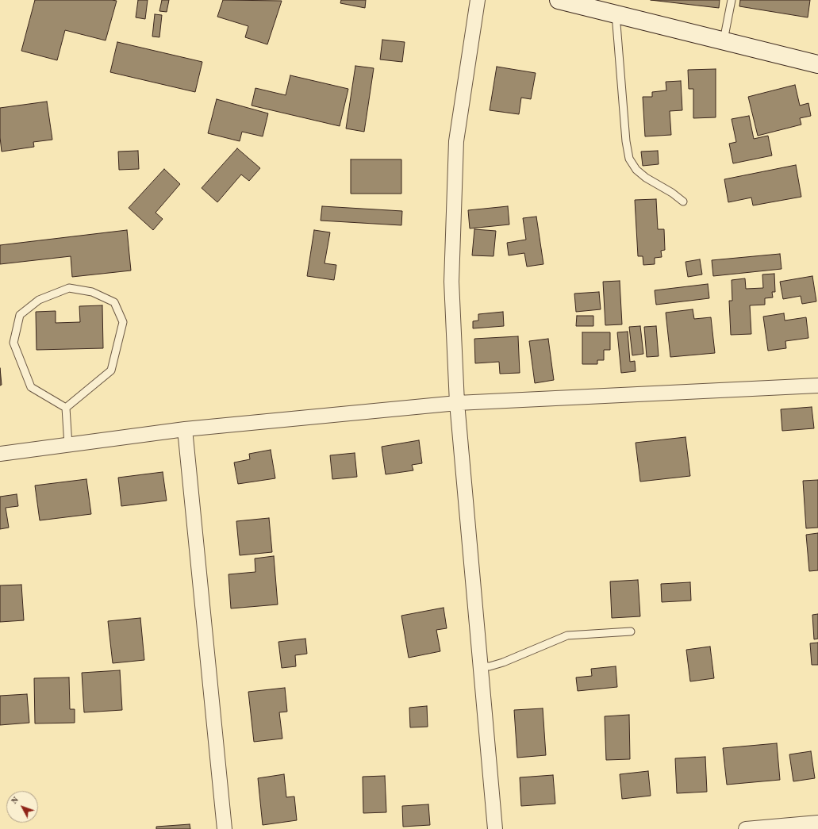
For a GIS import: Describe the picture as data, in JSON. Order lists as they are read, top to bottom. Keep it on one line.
{"north":"top left"}
